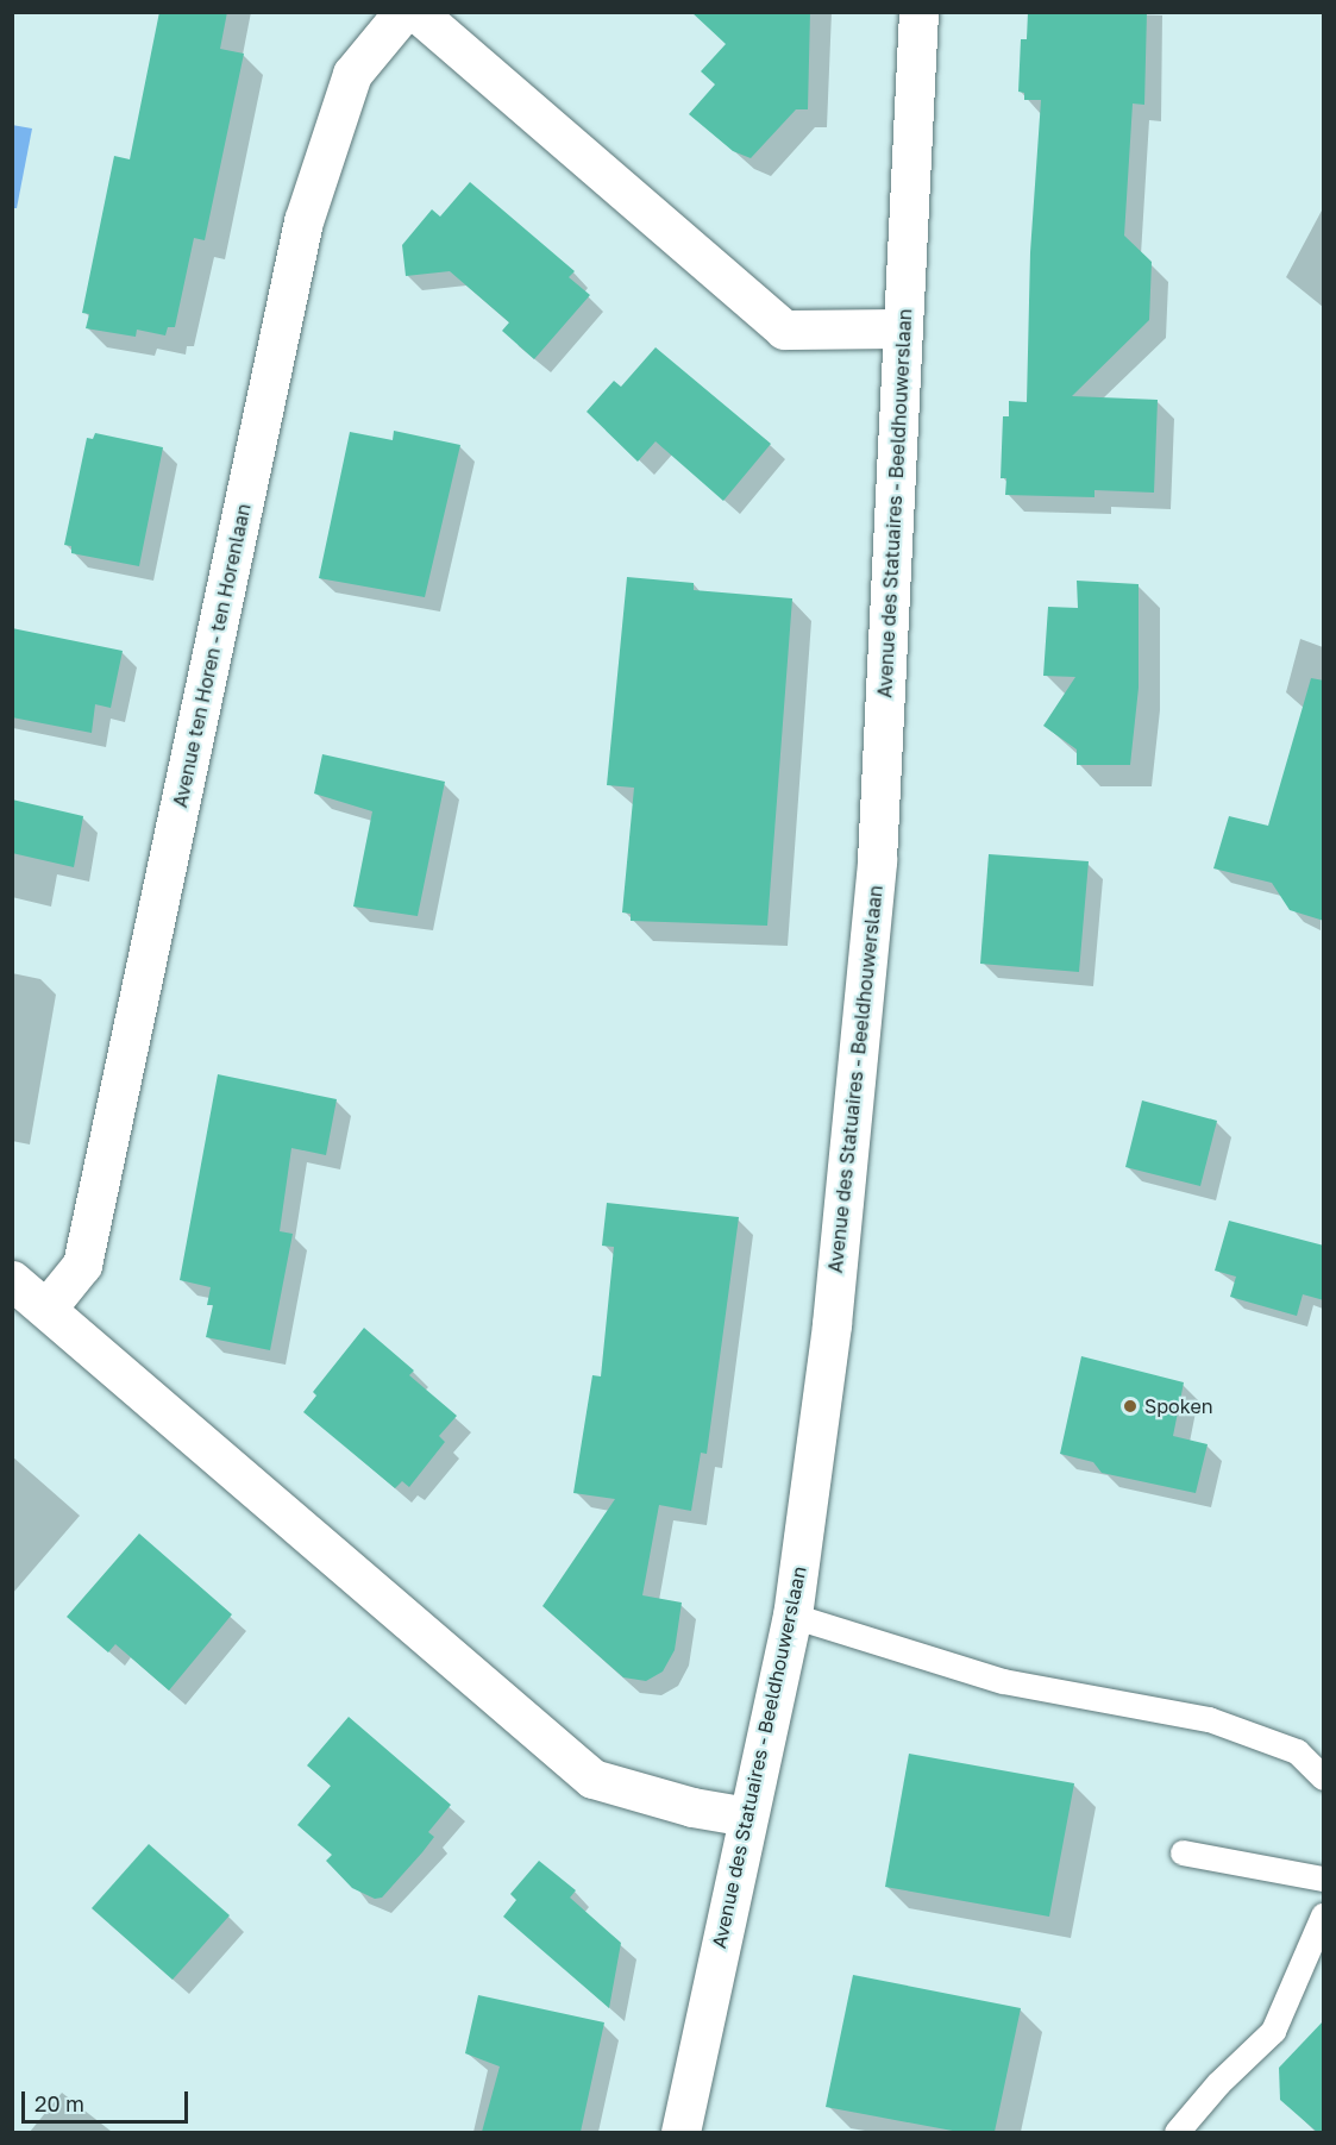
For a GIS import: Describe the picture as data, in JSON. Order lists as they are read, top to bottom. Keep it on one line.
{"streets":{"street":["Avenue des Statuaires - Beeldhouwerslaan","Avenue ten Horen - ten Horenlaan"]},"places":["Spoken"],"scale_bar":"20 m"}
